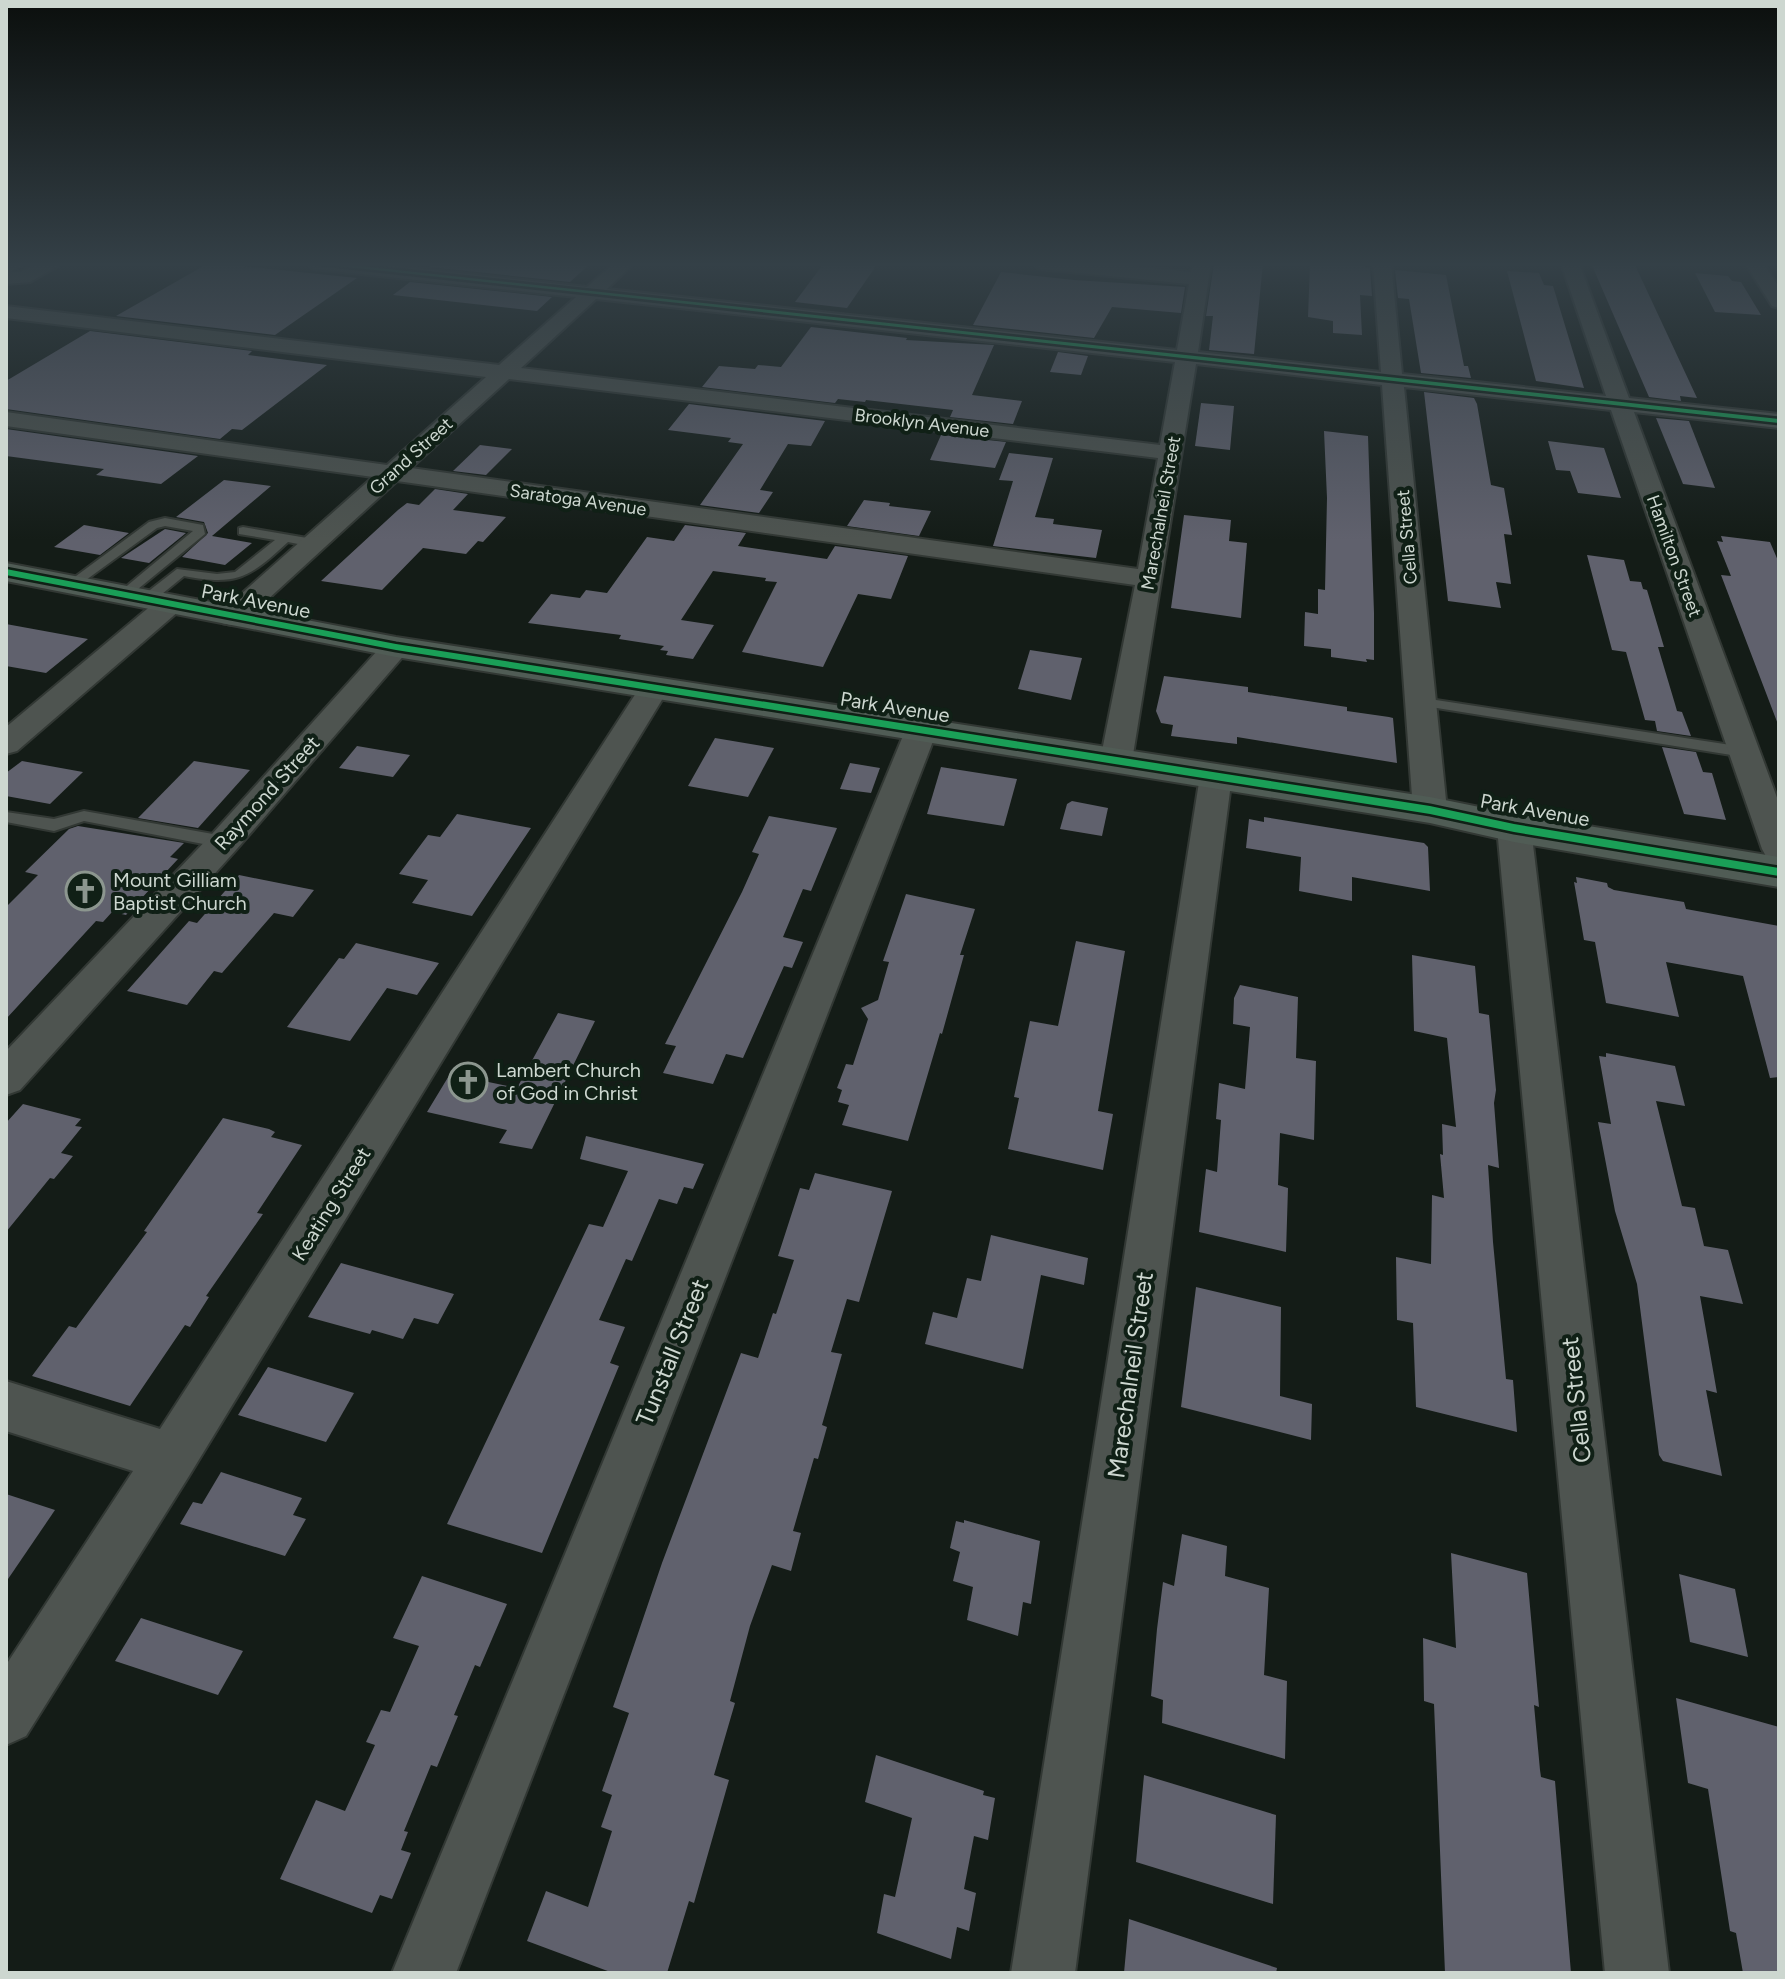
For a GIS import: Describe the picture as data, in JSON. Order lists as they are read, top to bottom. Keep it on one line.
{"streets":{"main road":["Park Avenue"],"street":["Brooklyn Avenue","Grand Street","Saratoga Avenue","Marechalneil Street","Cella Street","Hamilton Street","Raymond Street","Keating Street","Tunstall Street"]},"crossings":[["Brooklyn Avenue","Grand Street"],["Brooklyn Avenue","Marechalneil Street"],["Grand Street","Saratoga Avenue"],["Grand Street","Park Avenue"],["Saratoga Avenue","Marechalneil Street"],["Marechalneil Street","Park Avenue"],["Cella Street","Park Avenue"],["Park Avenue","Raymond Street"],["Park Avenue","Keating Street"],["Park Avenue","Tunstall Street"]],"places":{"church":["Mount Gilliam Baptist Church","Lambert Church of God in Christ"]}}
